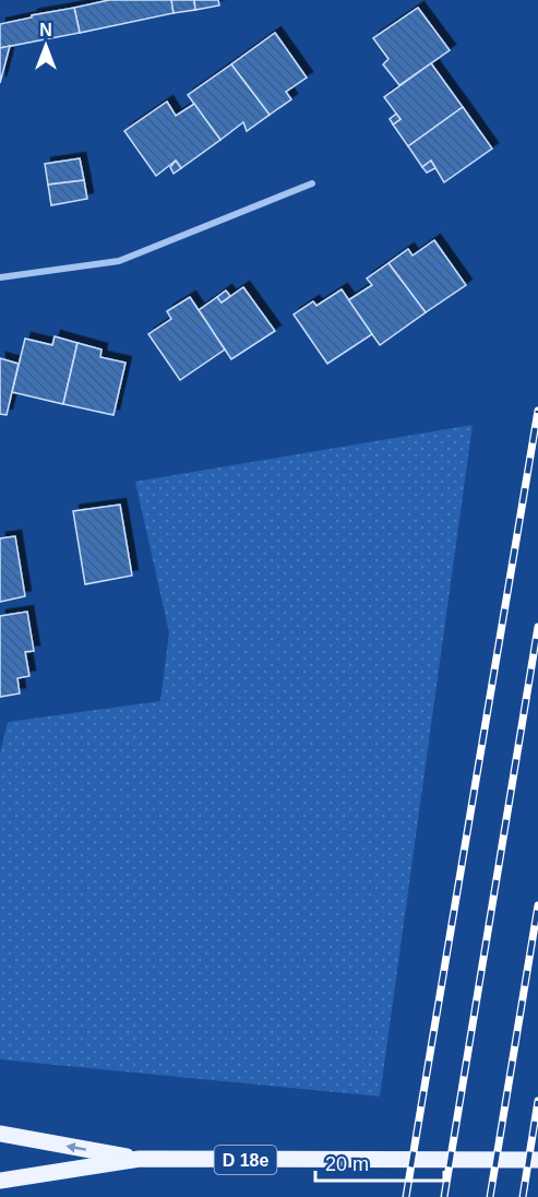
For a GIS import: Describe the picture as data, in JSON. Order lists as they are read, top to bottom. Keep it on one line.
{"streets":{"main road":["D 18e"]},"scale_bar":"20 m","north":"top"}
